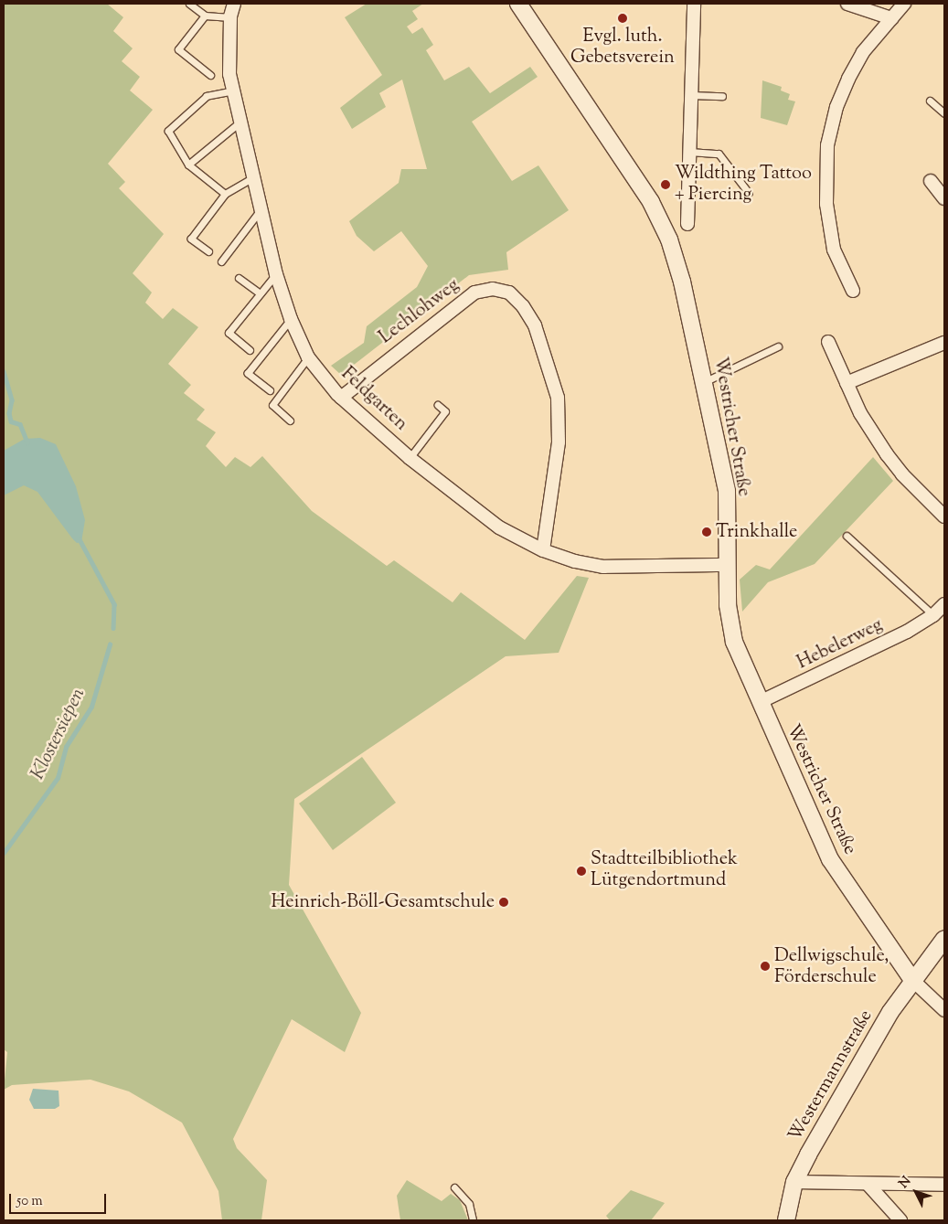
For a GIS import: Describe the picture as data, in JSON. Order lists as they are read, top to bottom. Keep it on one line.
{"streets":{"street":["Lechlohweg","Feldgarten","Westricher Straße","Hebelerweg","Westermannstraße"]},"crossings":[["Lechlohweg","Feldgarten"],["Feldgarten","Westricher Straße"],["Westricher Straße","Hebelerweg"],["Westricher Straße","Westermannstraße"]],"water":["Klostersiepen"],"places":["Evgl. luth. Gebetsverein","Wildthing Tattoo + Piercing","Trinkhalle","Stadtteilbibliothek Lütgendortmund","Heinrich-Böll-Gesamtschule","Dellwigschule, Förderschule"],"scale_bar":"50 m","north":"top left"}
